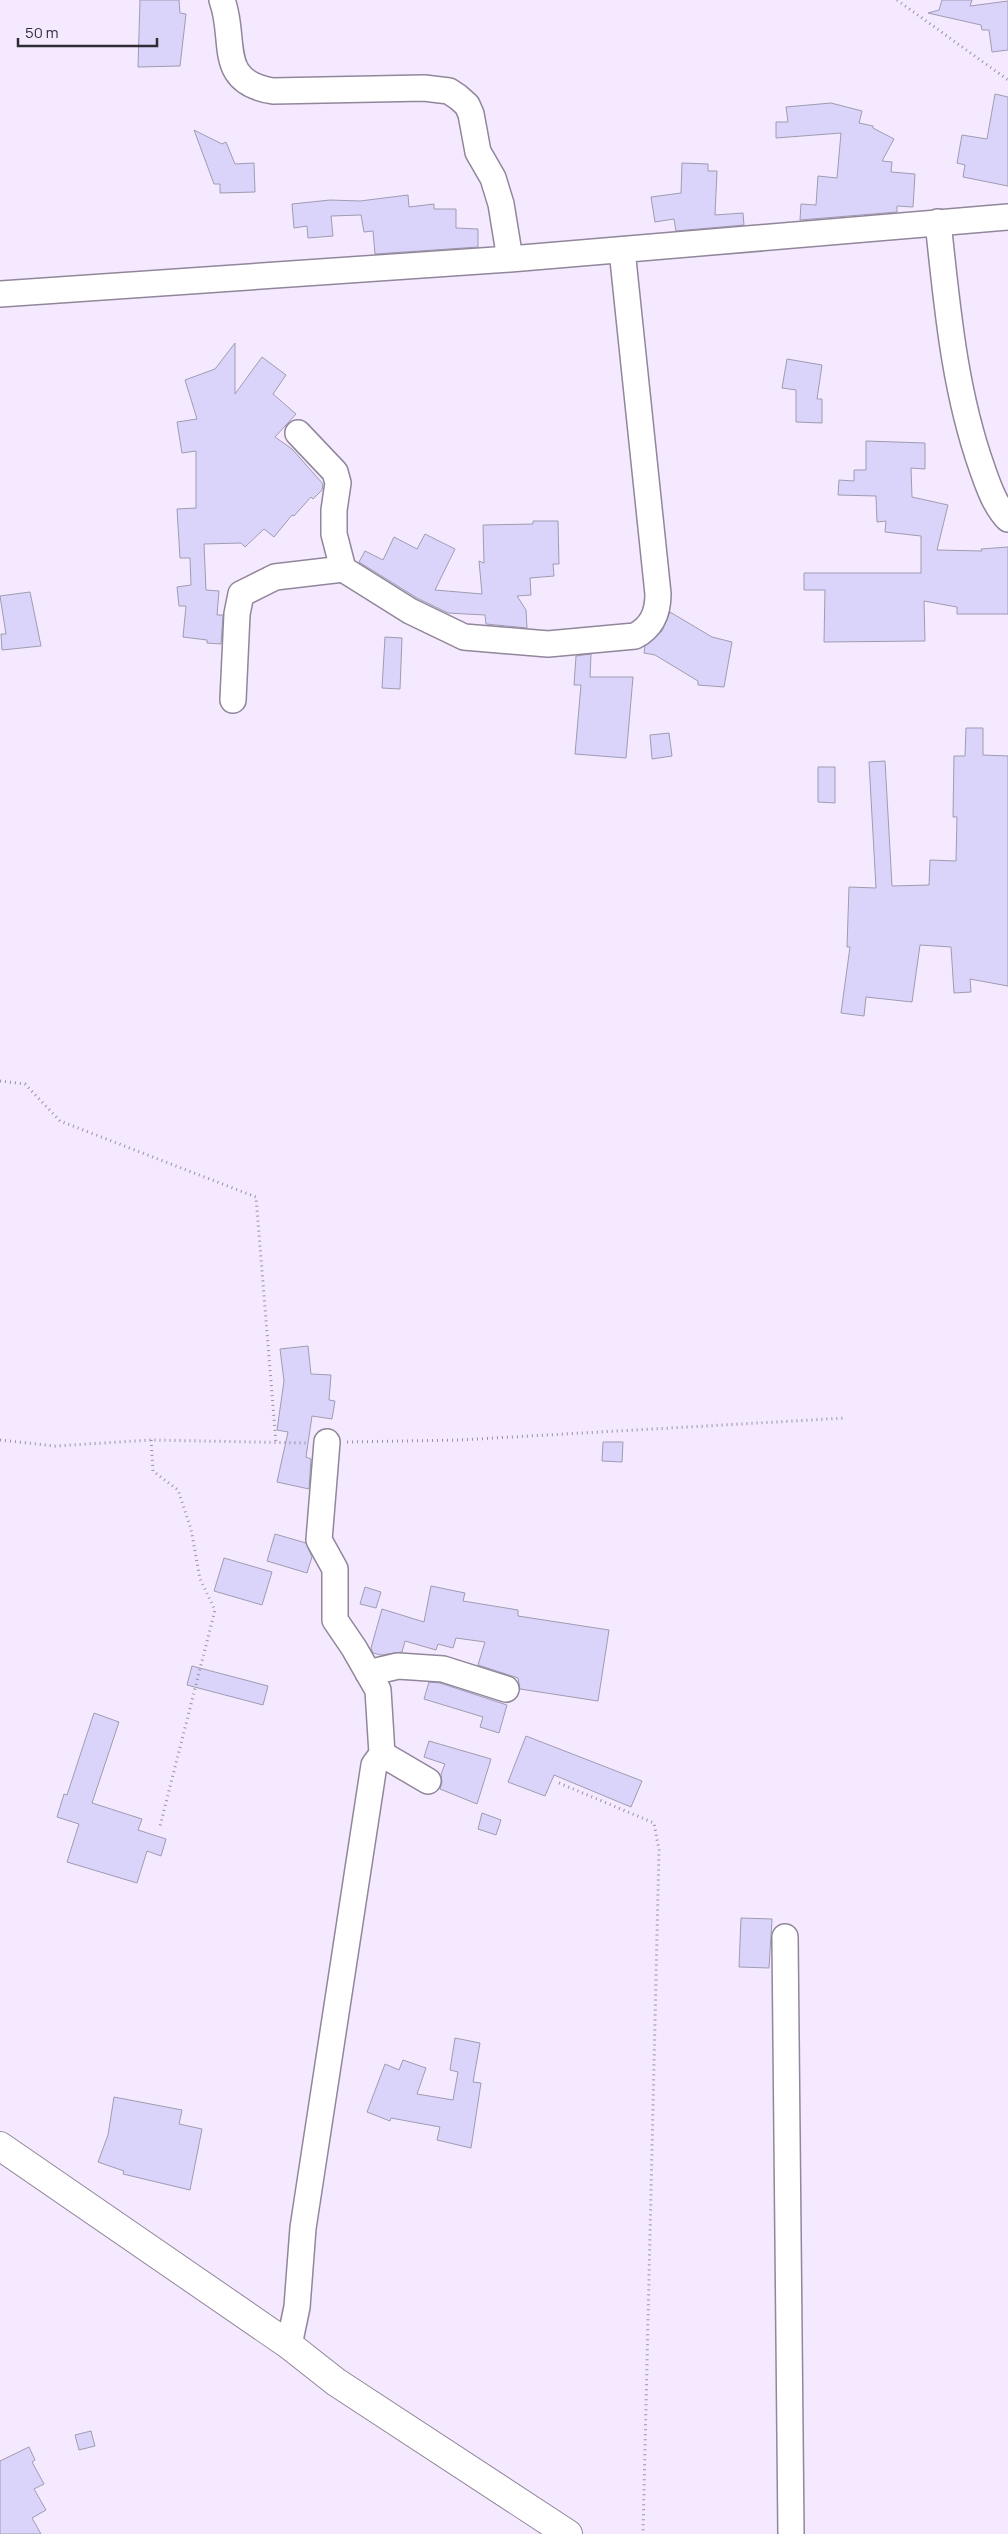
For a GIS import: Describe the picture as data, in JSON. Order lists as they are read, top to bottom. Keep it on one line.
{"scale_bar":"50 m"}
